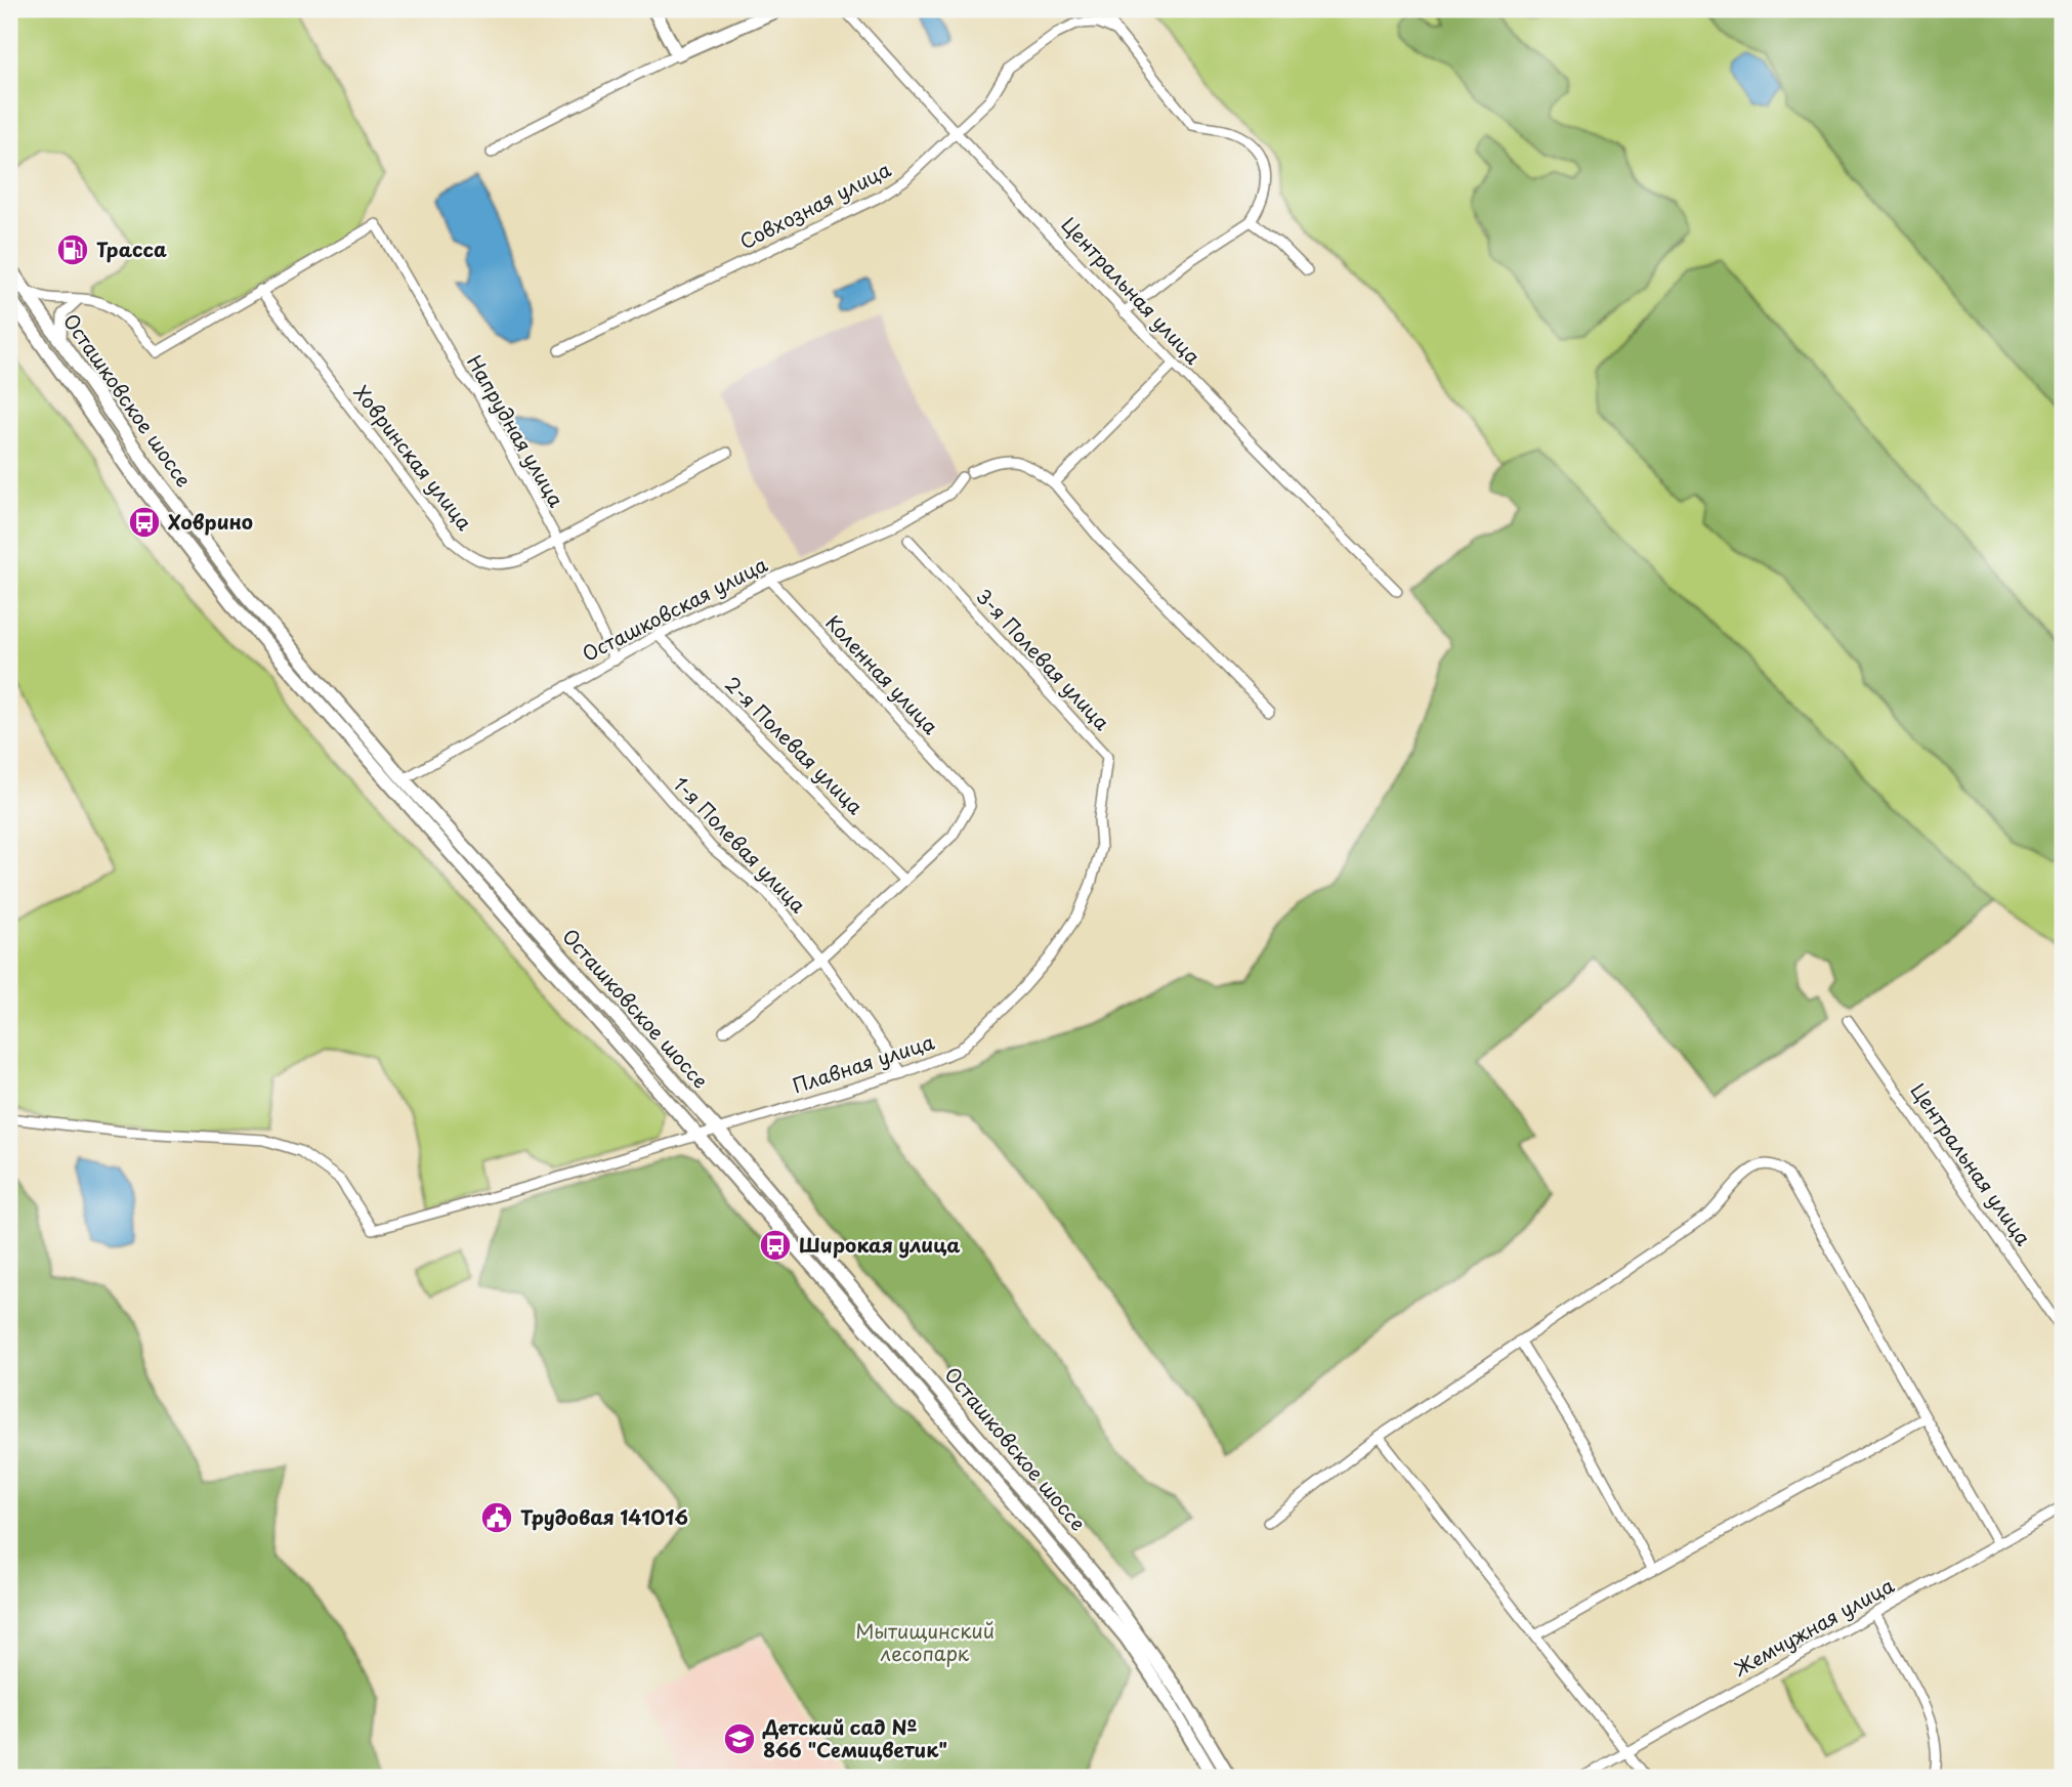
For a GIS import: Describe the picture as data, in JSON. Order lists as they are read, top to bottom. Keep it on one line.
{"streets":{"main road":["Осташковское шоссе"],"street":["Совхозная улица","Центральная улица","Напрудная улица","Ховринская улица","Осташковская улица","3-я Полевая улица","Коленная улица","2-я Полевая улица","1-я Полевая улица","Плавная улица","Жемчужная улица"]},"crossings":[["Совхозная улица","Центральная улица"],["Осташковское шоссе","Осташковская улица"],["Осташковское шоссе","Плавная улица"],["Напрудная улица","Ховринская улица"],["Напрудная улица","Осташковская улица"],["Осташковская улица","Коленная улица"],["Осташковская улица","2-я Полевая улица"],["Осташковская улица","1-я Полевая улица"],["3-я Полевая улица","Плавная улица"],["Коленная улица","2-я Полевая улица"],["1-я Полевая улица","Плавная улица"]],"parks":["Мытищинский лесопарк"],"places":{"fuel station":["Трасса"],"bus stop":["Ховрино","Широкая улица"],"public building":["Трудовая 141016"],"school or university":["Детский сад № 866 \"Семицветик\""]}}
